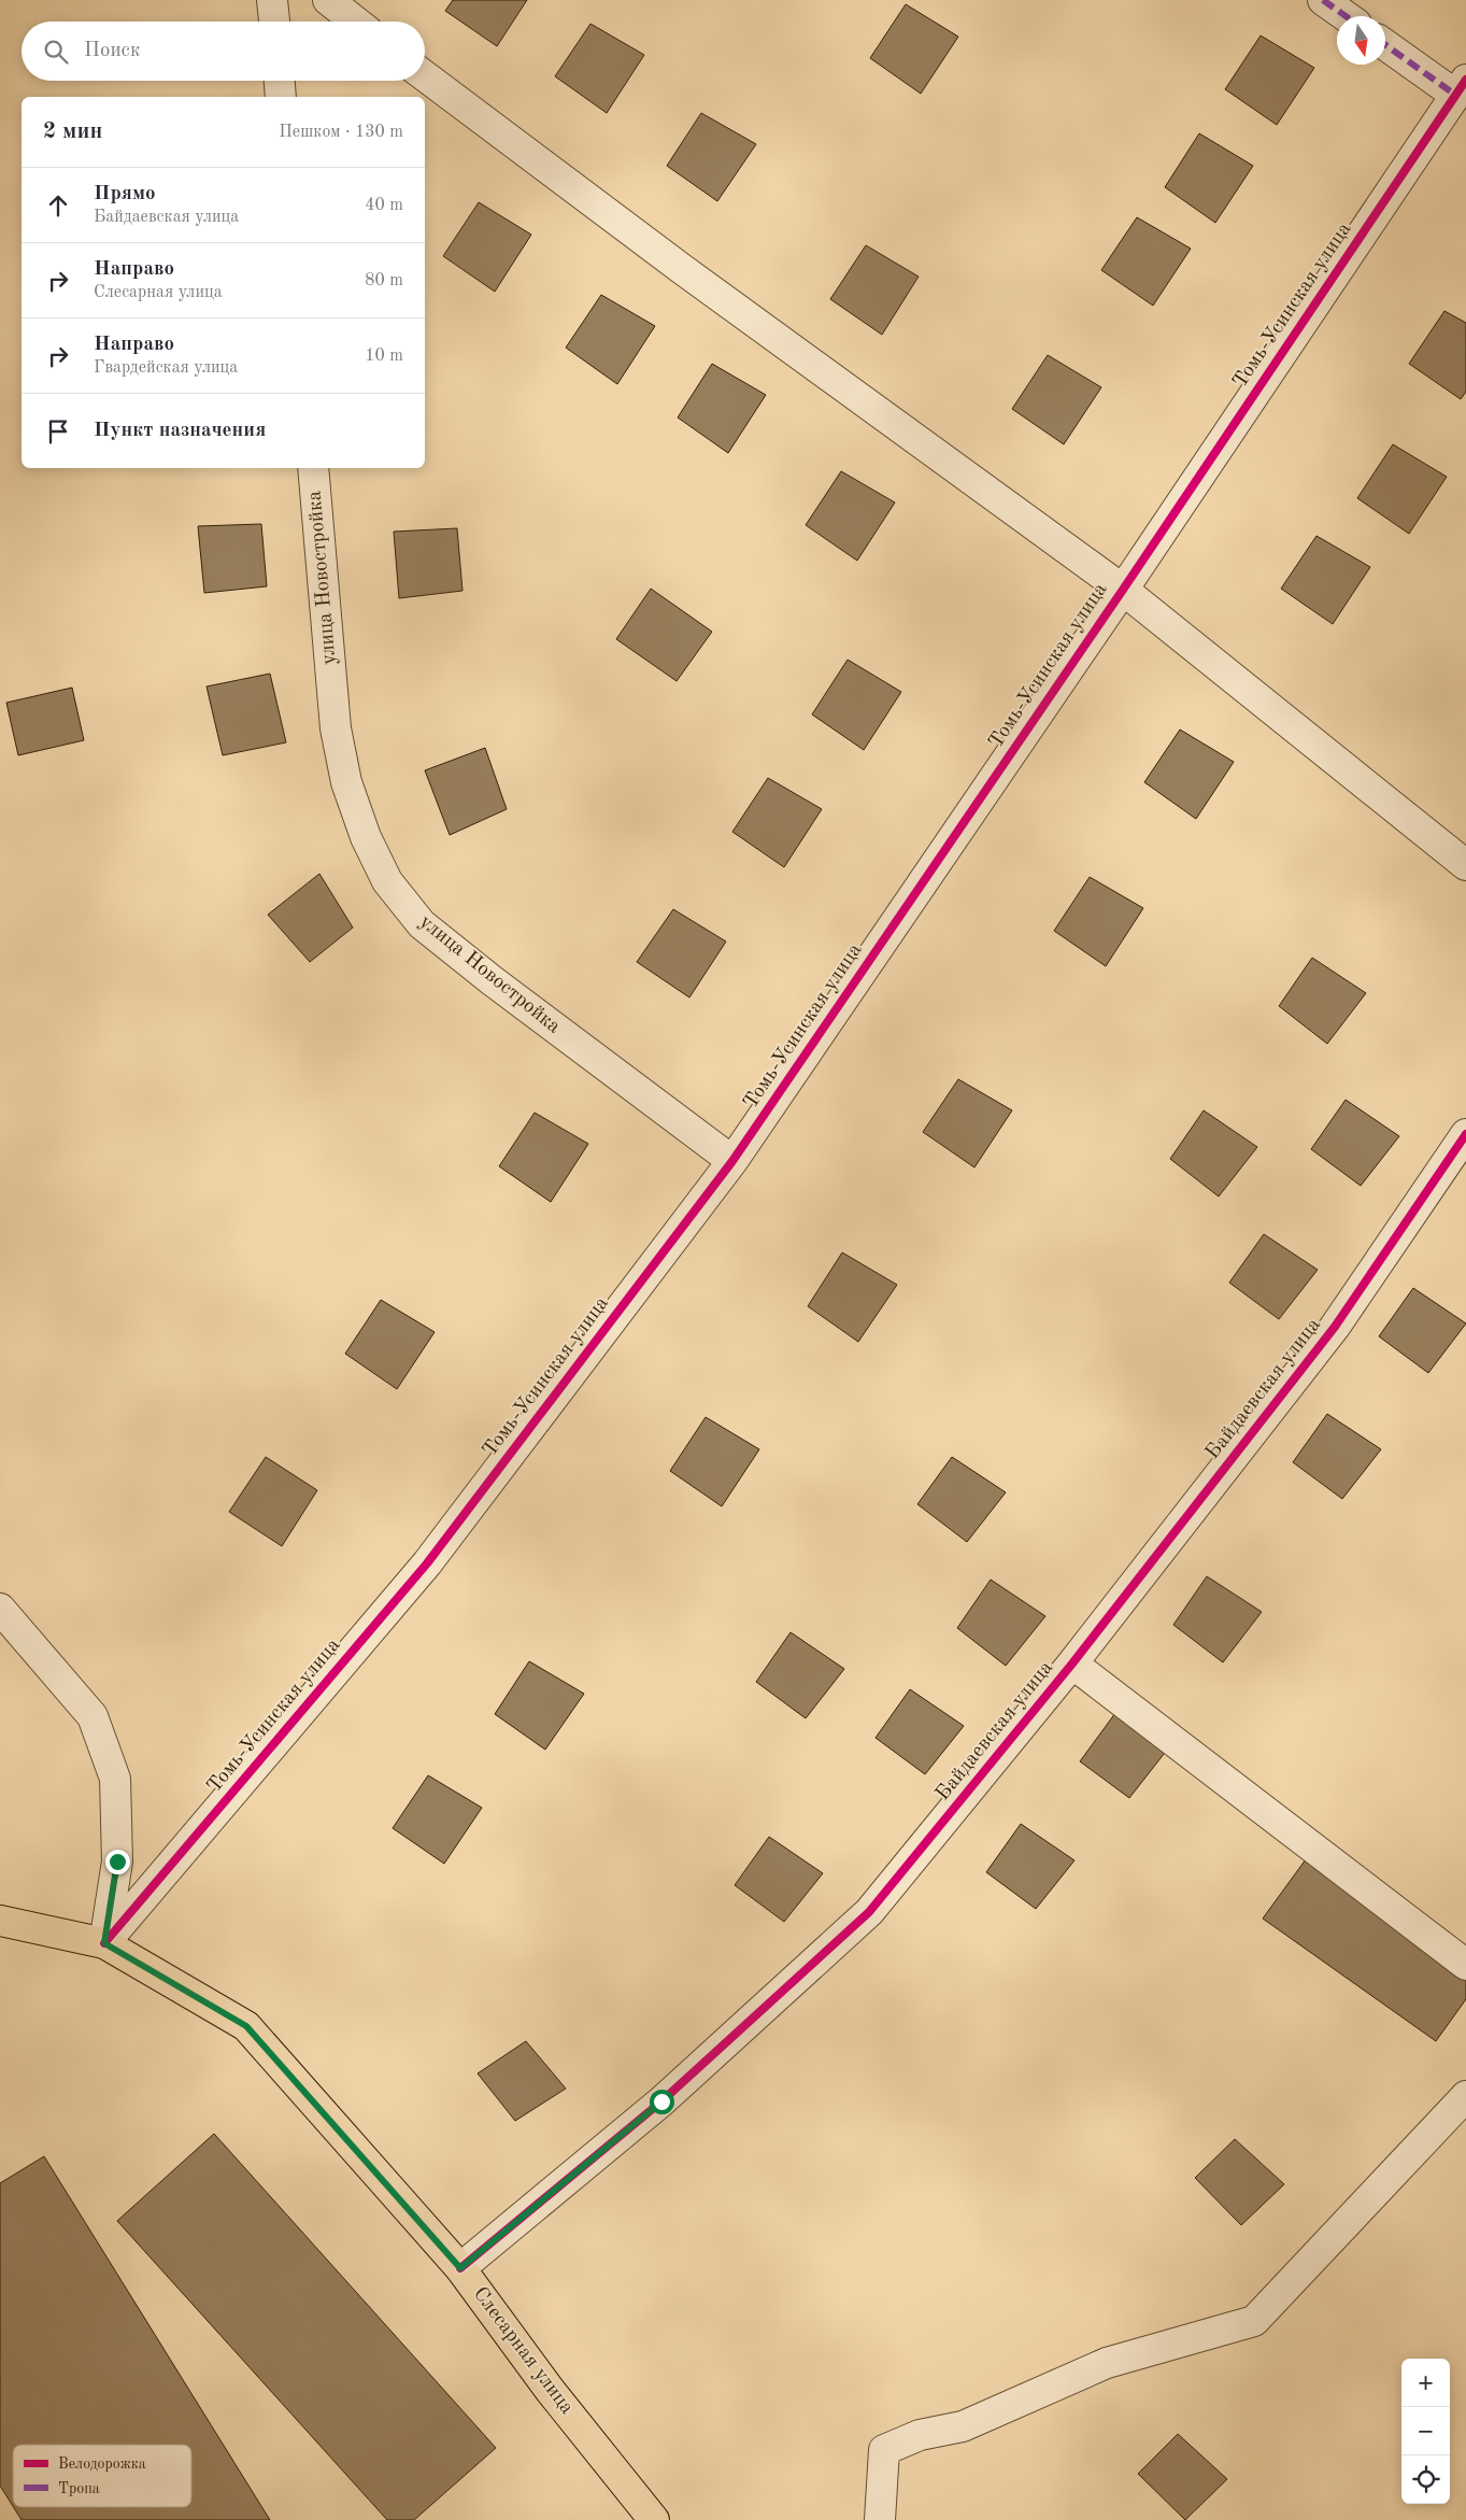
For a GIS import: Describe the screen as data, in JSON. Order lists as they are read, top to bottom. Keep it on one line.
{"streets":{"main road":["Слесарная улица"],"street":["Томь-Усинская улица","улица Новостройка","Байдаевская улица"]},"crossings":[["Томь-Усинская улица","улица Новостройка"],["Томь-Усинская улица","Слесарная улица"],["Байдаевская улица","Слесарная улица"]],"legend":["Велодорожка","Тропа"],"north":"bottom","page":{"search":"Поиск","heading":["2 мин","Пешком · 130 m"],"list":[["Прямо","Байдаевская улица","40 m"],["Направо","Слесарная улица","80 m"],["Направо","Гвардейская улица","10 m"],"Пункт назначения"],"map_buttons":["+","−"]}}
